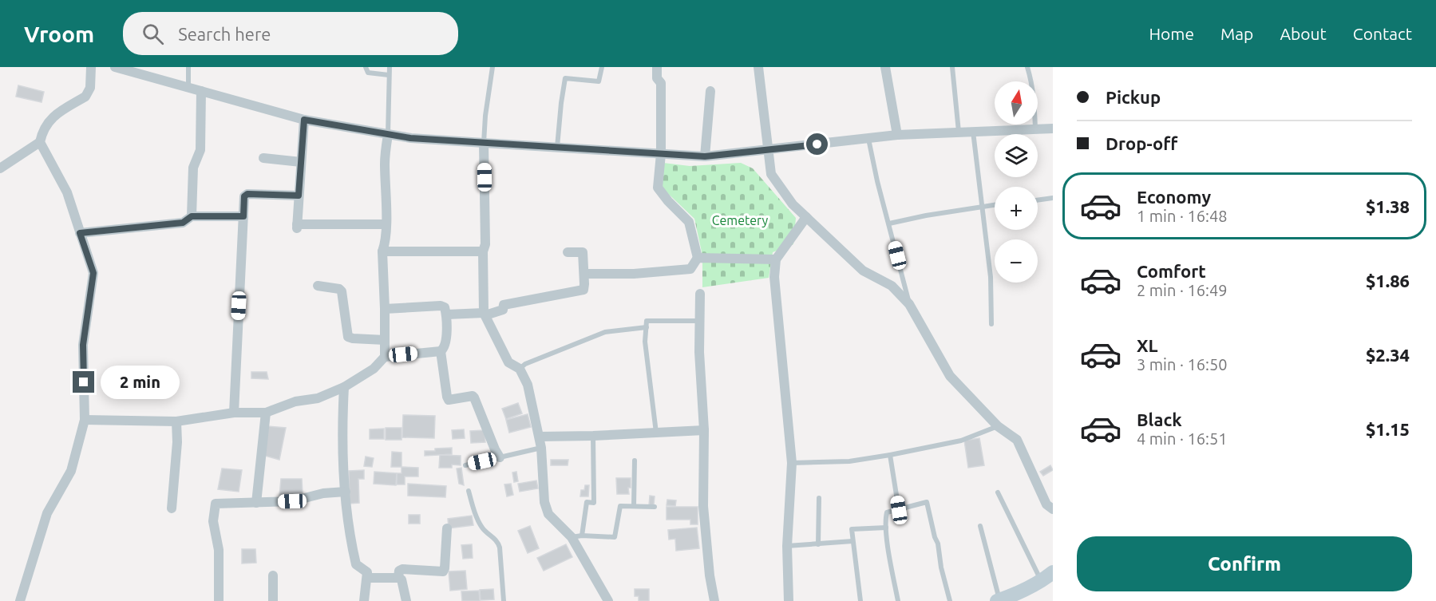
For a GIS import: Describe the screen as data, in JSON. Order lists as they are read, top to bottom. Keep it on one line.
{"parks":["Cemetery"],"north":"top","page":{"header":"Vroom","search":"Search here","nav":["Home","Map","About","Contact"],"banner":["Pickup","Drop-off"],"map_buttons":["+","−"],"list":[{"name":"Economy","note":"1 min · 16:48","value":"$1.38"},{"name":"Comfort","note":"2 min · 16:49","value":"$1.86"},{"name":"XL","note":"3 min · 16:50","value":"$2.34"},{"name":"Black","note":"4 min · 16:51","value":"$1.15"}],"bubble":"2 min","buttons":"Confirm"}}
